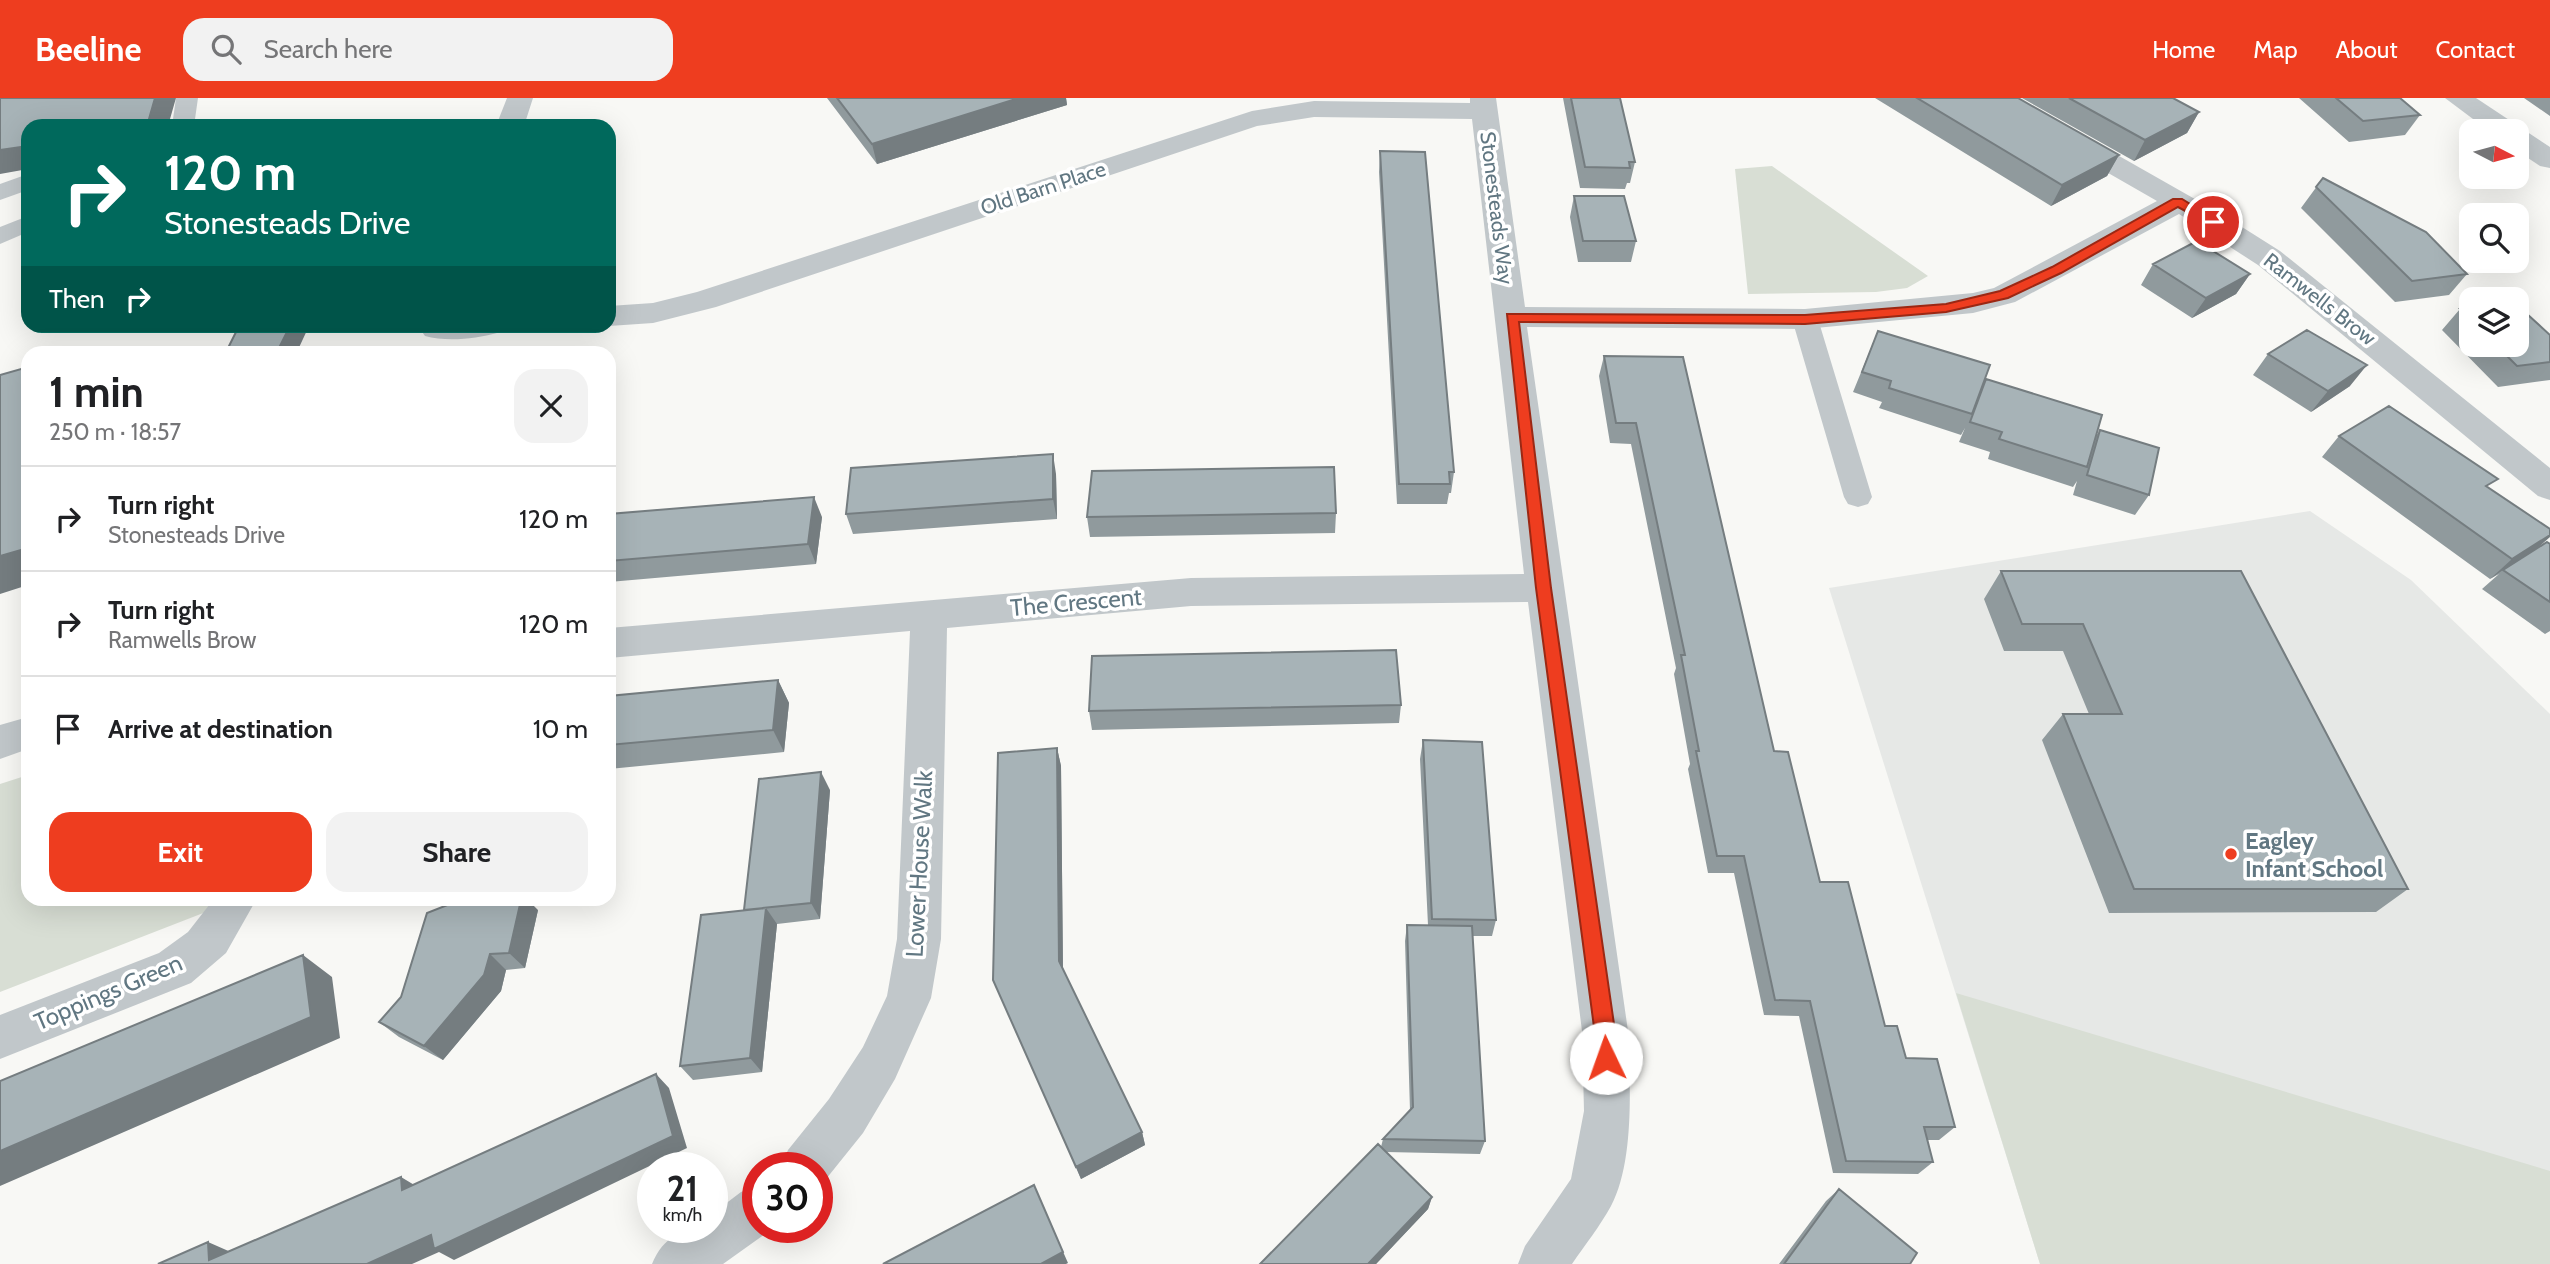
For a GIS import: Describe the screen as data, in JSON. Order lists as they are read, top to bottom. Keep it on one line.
{"streets":{"street":["Old Barn Place","Stonesteads Way","Ramwells Brow","The Crescent","Lower House Walk","Toppings Green"]},"crossings":[["Old Barn Place","Stonesteads Way"],["Stonesteads Way","The Crescent"],["The Crescent","Lower House Walk"]],"places":["Eagley Infant School"],"north":"right","page":{"header":"Beeline","search":"Search here","nav":["Home","Map","About","Contact"],"turn":["120 m","Stonesteads Drive"],"then":"Then","heading":["1 min","250 m · 18:57"],"list":[{"name":"Turn right","note":"Stonesteads Drive","value":"120 m"},{"name":"Turn right","note":"Ramwells Brow","value":"120 m"},{"name":"Arrive at destination","value":"10 m"}],"buttons":["Exit","Share"],"speed":"21 km/h","limit":"30"}}
